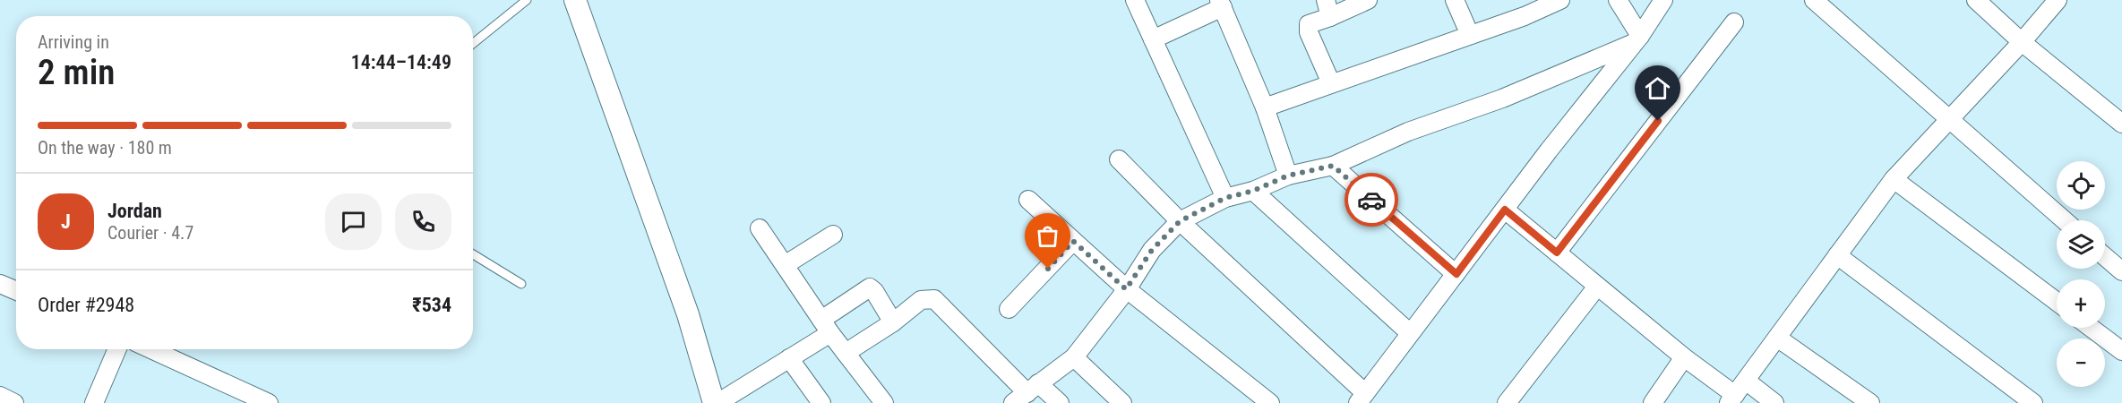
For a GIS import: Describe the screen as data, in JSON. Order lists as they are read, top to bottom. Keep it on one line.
{"page":{"heading":["2 min","Arriving in","14:44–14:49"],"panel":["Jordan","Courier · 4.7","Order #2948","₹534"],"bar":"On the way · 180 m","map_buttons":["+","−"],"round":"J"}}
